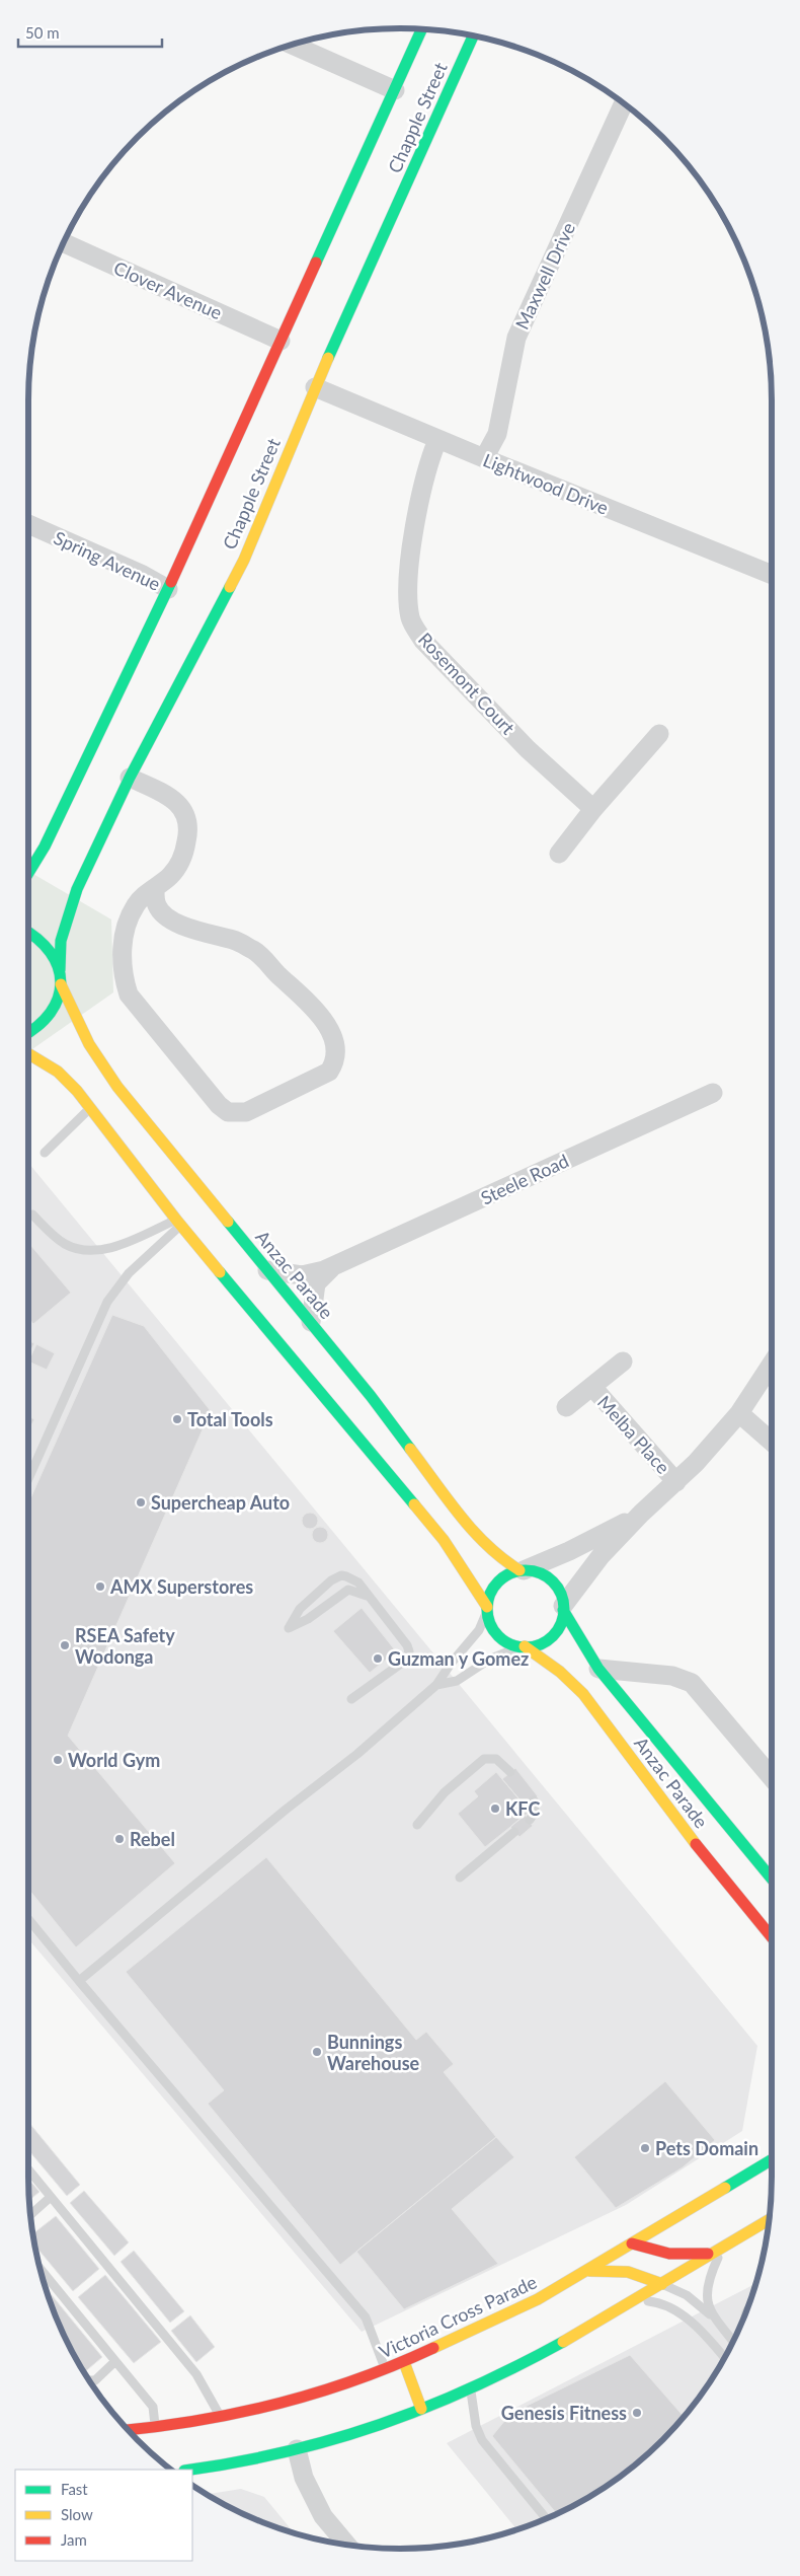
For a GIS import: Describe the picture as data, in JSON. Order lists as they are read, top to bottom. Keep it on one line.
{"streets":{"main road":["Chapple Street","Anzac Parade","Victoria Cross Parade"],"street":["Maxwell Drive","Clover Avenue","Lightwood Drive","Spring Avenue","Rosemont Court","Steele Road","Melba Place"]},"crossings":[["Chapple Street","Clover Avenue"],["Chapple Street","Lightwood Drive"],["Chapple Street","Spring Avenue"],["Maxwell Drive","Lightwood Drive"],["Lightwood Drive","Rosemont Court"],["Steele Road","Anzac Parade"]],"places":["Total Tools","Supercheap Auto","AMX Superstores","RSEA Safety Wodonga","Guzman y Gomez","World Gym","KFC","Rebel","Bunnings Warehouse","Pets Domain","Genesis Fitness"],"legend":["Fast","Slow","Jam"],"scale_bar":"50 m"}
